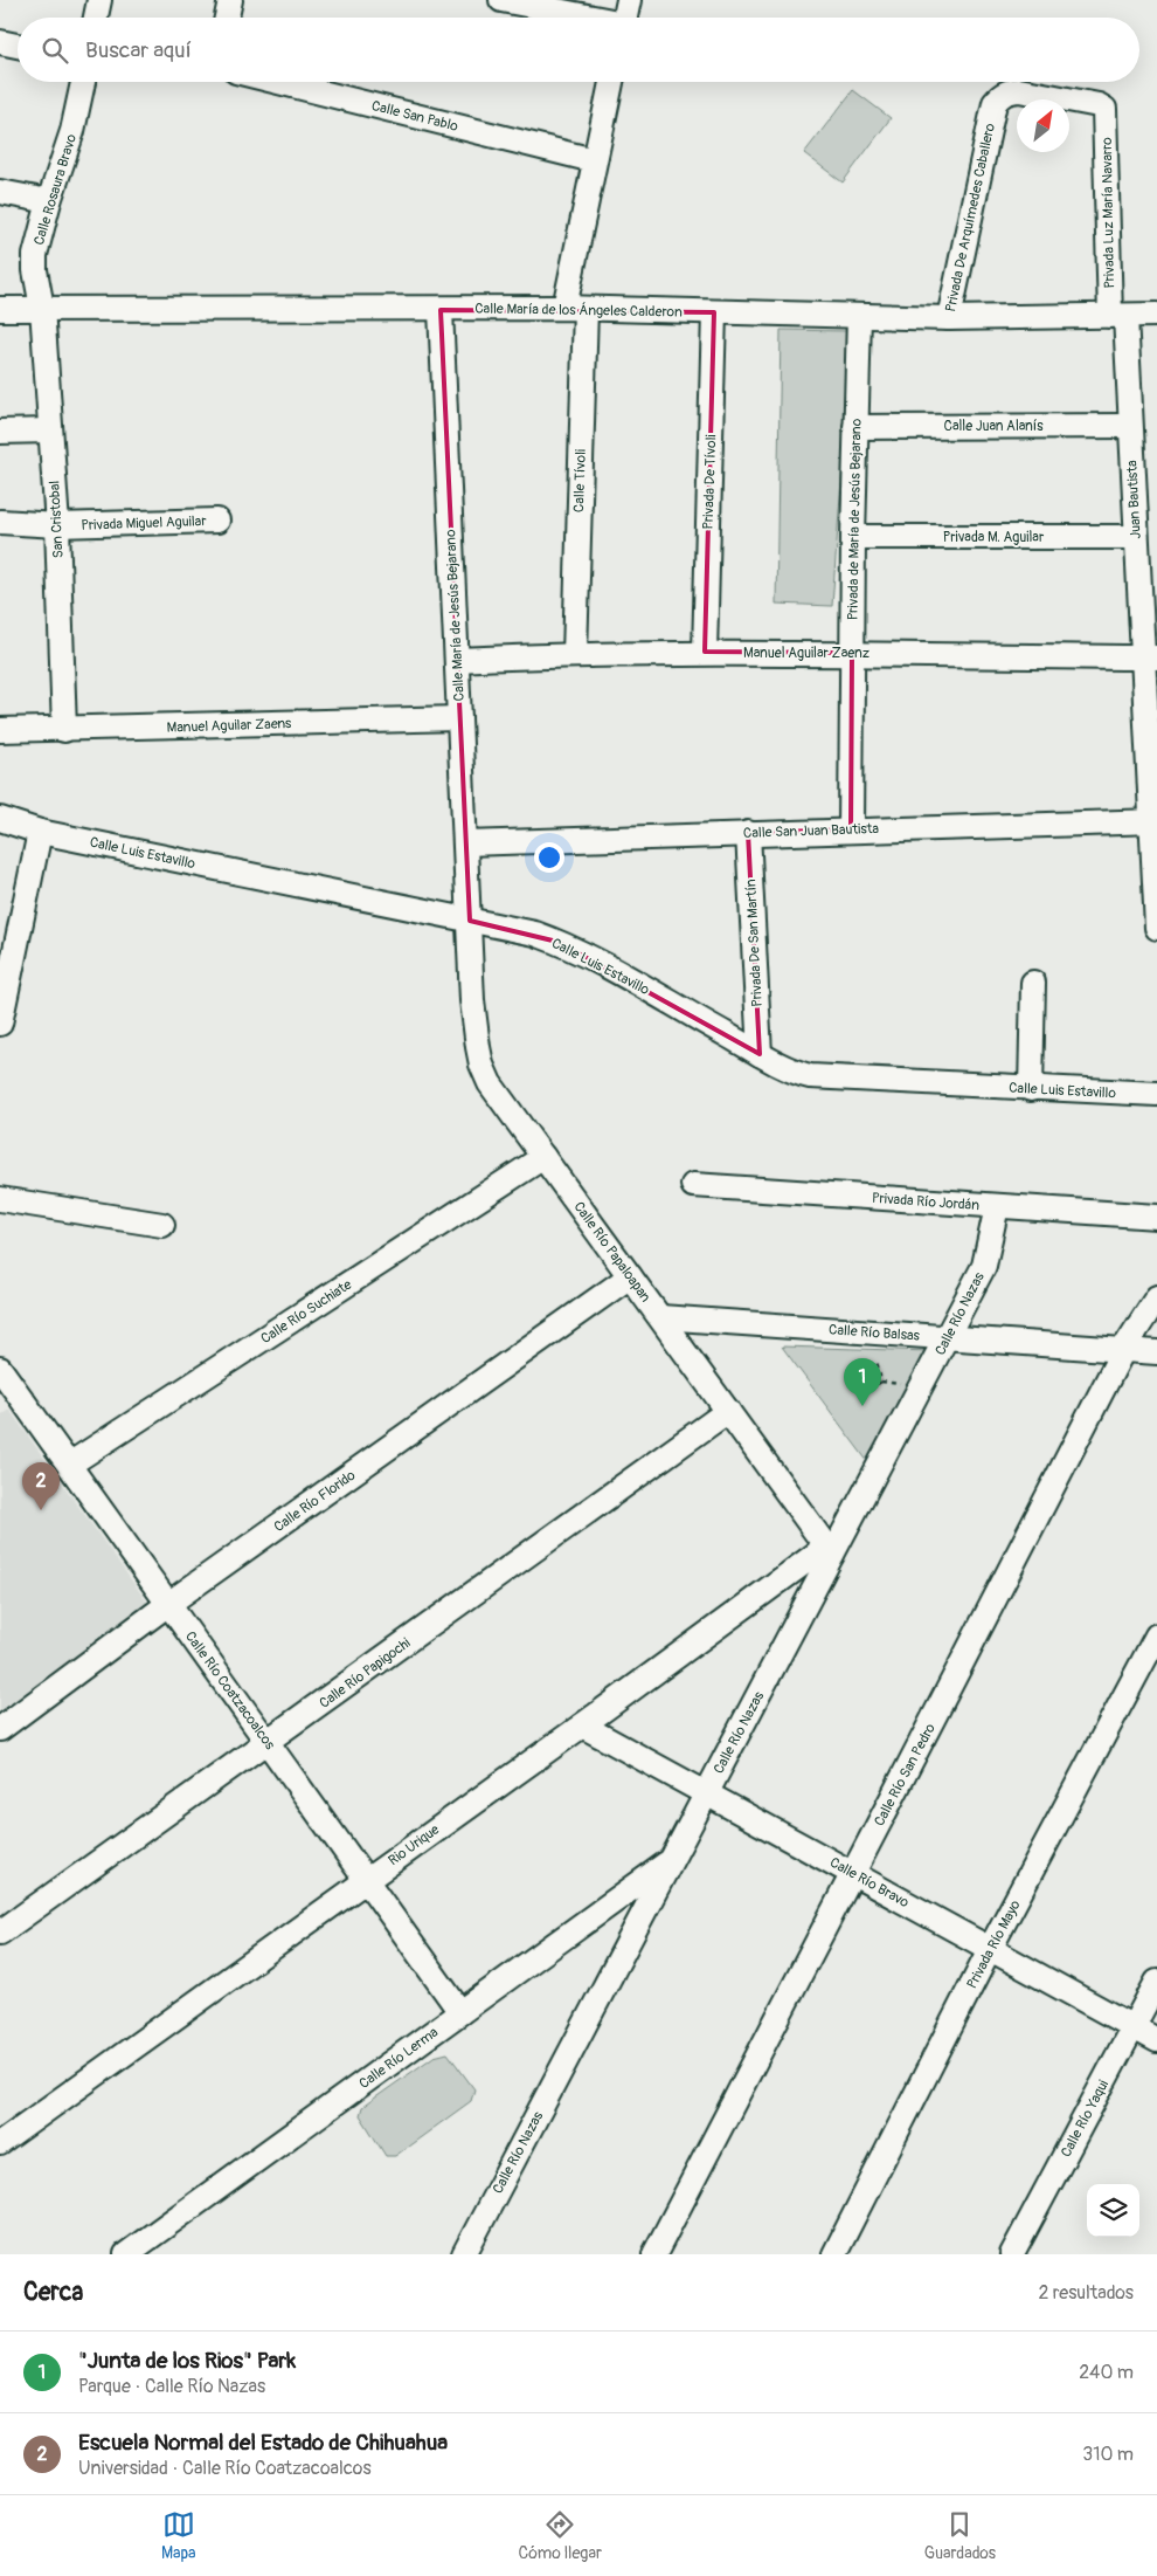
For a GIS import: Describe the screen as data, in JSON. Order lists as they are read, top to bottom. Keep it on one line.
{"streets":{"street":["Calle San Pablo","Calle Rosaura Bravo","Privada Luz María Navarro","Privada De Arquímedes Caballero","Calle María de los Ángeles Calderon","Calle Juan Alanís","Calle Tívoli","Privada De Tívoli","Juan Bautista","San Cristobal","Privada de María de Jesús Bejarano","Privada Miguel Aguilar","Privada M. Aguilar","Calle María de Jesús Bejarano","Manuel Aguilar Zaenz","Manuel Aguilar Zaens","Calle San Juan Bautista","Calle Luis Estavillo","Privada De San Martín","Privada Río Jordán","Calle Río Papaloapan","Calle Río Suchiate","Calle Río Nazas","Calle Río Balsas","Calle Río Florido","Calle Río Papigochi","Calle Río Coatzacoalcos","Calle Río San Pedro","Rio Urique","Calle Río Bravo","Privada Río Mayo","Calle Río Lerma","Calle Río Yaqui"]},"crossings":[["Calle Rosaura Bravo","Calle María de los Ángeles Calderon"],["Calle Rosaura Bravo","San Cristobal"],["Privada Luz María Navarro","Privada De Arquímedes Caballero"],["Privada Luz María Navarro","Calle María de los Ángeles Calderon"],["Privada Luz María Navarro","Juan Bautista"],["Privada De Arquímedes Caballero","Calle María de los Ángeles Calderon"],["Calle María de los Ángeles Calderon","Calle Tívoli"],["Calle María de los Ángeles Calderon","Privada De Tívoli"],["Calle María de los Ángeles Calderon","Juan Bautista"],["Calle María de los Ángeles Calderon","San Cristobal"],["Calle María de los Ángeles Calderon","Privada de María de Jesús Bejarano"],["Calle María de los Ángeles Calderon","Calle María de Jesús Bejarano"],["Calle Juan Alanís","Juan Bautista"],["Calle Juan Alanís","Privada de María de Jesús Bejarano"],["Calle Tívoli","Manuel Aguilar Zaenz"],["Privada De Tívoli","Manuel Aguilar Zaenz"],["Juan Bautista","Privada M. Aguilar"],["Juan Bautista","Manuel Aguilar Zaenz"],["Juan Bautista","Calle San Juan Bautista"],["San Cristobal","Privada Miguel Aguilar"],["San Cristobal","Manuel Aguilar Zaens"],["Privada de María de Jesús Bejarano","Privada M. Aguilar"],["Privada de María de Jesús Bejarano","Manuel Aguilar Zaenz"],["Privada de María de Jesús Bejarano","Calle San Juan Bautista"],["Calle María de Jesús Bejarano","Manuel Aguilar Zaenz"],["Calle María de Jesús Bejarano","Manuel Aguilar Zaens"],["Calle María de Jesús Bejarano","Calle San Juan Bautista"],["Calle María de Jesús Bejarano","Calle Luis Estavillo"],["Calle María de Jesús Bejarano","Calle Río Papaloapan"],["Calle San Juan Bautista","Privada De San Martín"],["Calle Luis Estavillo","Privada De San Martín"],["Calle Luis Estavillo","Calle Río Papaloapan"],["Privada Río Jordán","Calle Río Nazas"],["Calle Río Papaloapan","Calle Río Suchiate"],["Calle Río Papaloapan","Calle Río Nazas"],["Calle Río Papaloapan","Calle Río Balsas"],["Calle Río Papaloapan","Calle Río Florido"],["Calle Río Papaloapan","Calle Río Papigochi"],["Calle Río Papaloapan","Rio Urique"],["Calle Río Suchiate","Calle Río Coatzacoalcos"],["Calle Río Nazas","Calle Río Balsas"],["Calle Río Nazas","Rio Urique"],["Calle Río Nazas","Calle Río Bravo"],["Calle Río Nazas","Calle Río Lerma"],["Calle Río Balsas","Calle Río San Pedro"],["Calle Río Florido","Calle Río Coatzacoalcos"],["Calle Río Papigochi","Calle Río Coatzacoalcos"],["Calle Río Coatzacoalcos","Rio Urique"],["Calle Río Coatzacoalcos","Calle Río Lerma"],["Calle Río San Pedro","Calle Río Bravo"],["Rio Urique","Calle Río Bravo"],["Calle Río Bravo","Privada Río Mayo"],["Calle Río Bravo","Calle Río Yaqui"]],"north":"top right","page":{"search":"Buscar aquí","pins":["1","2"],"heading":["Cerca","2 resultados"],"list":[{"mark":"1","name":"\"Junta de los Rios\" Park","note":"Parque · Calle Río Nazas","value":"240 m"},{"mark":"2","name":"Escuela Normal del Estado de Chihuahua","note":"Universidad · Calle Río Coatzacoalcos","value":"310 m"}],"nav":["Mapa","Cómo llegar","Guardados"]}}
